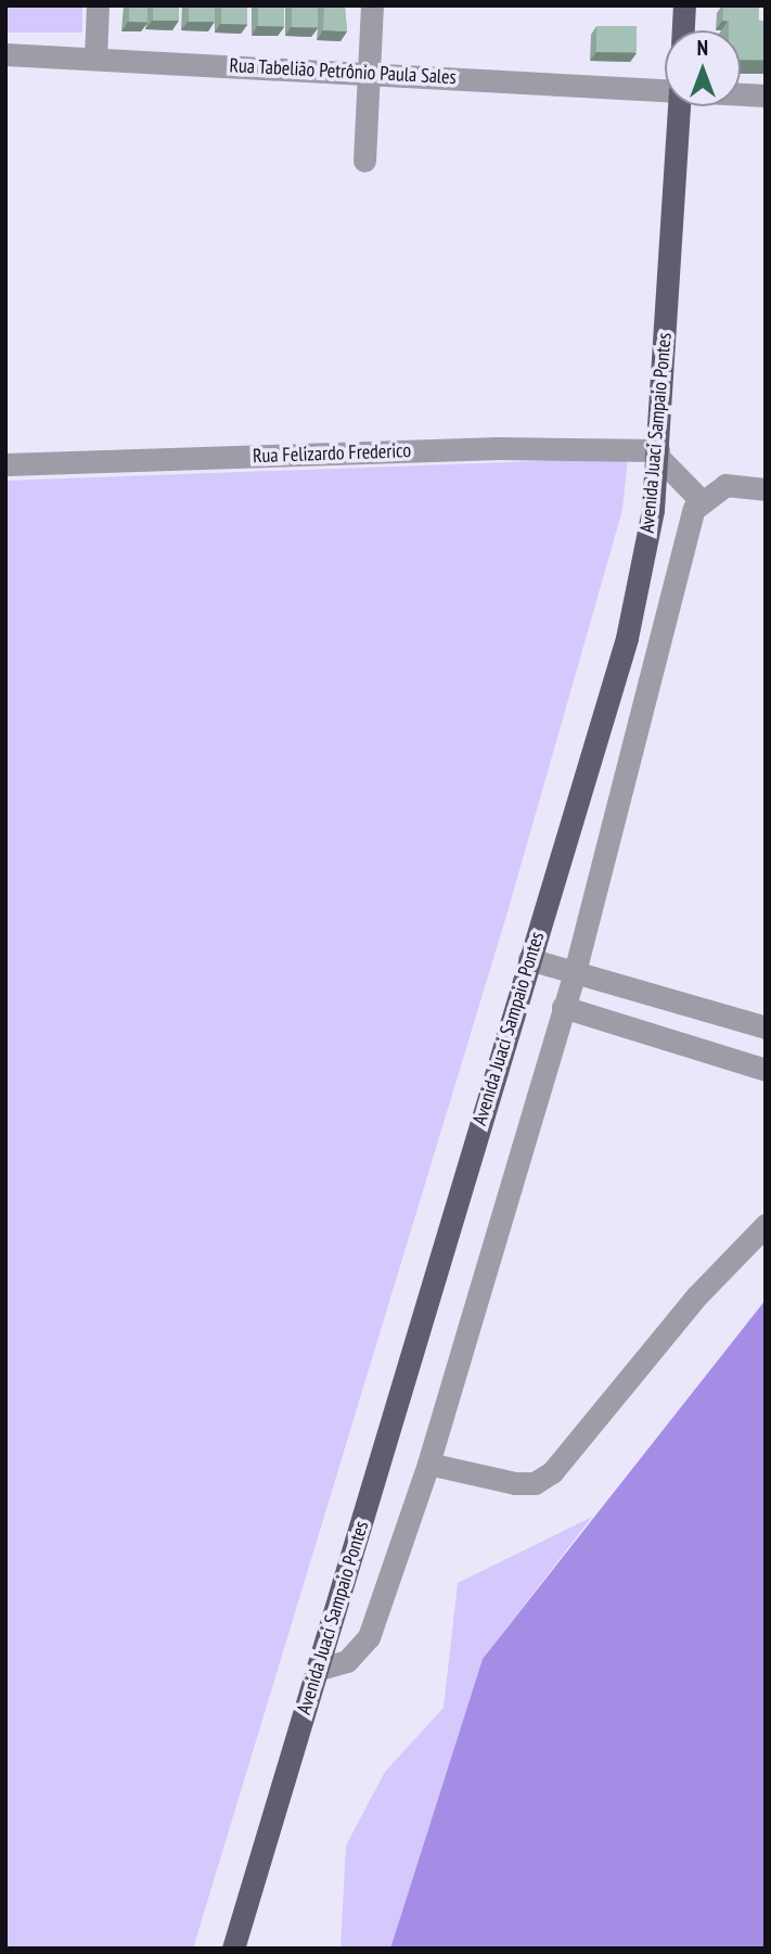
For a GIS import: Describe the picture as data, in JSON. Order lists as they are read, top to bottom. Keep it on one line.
{"streets":{"main road":["Avenida Juaci Sampaio Pontes"],"street":["Rua Tabelião Petrônio Paula Sales","Rua Felizardo Frederico"]},"crossings":[["Avenida Juaci Sampaio Pontes","Rua Felizardo Frederico"]],"north":"top"}
